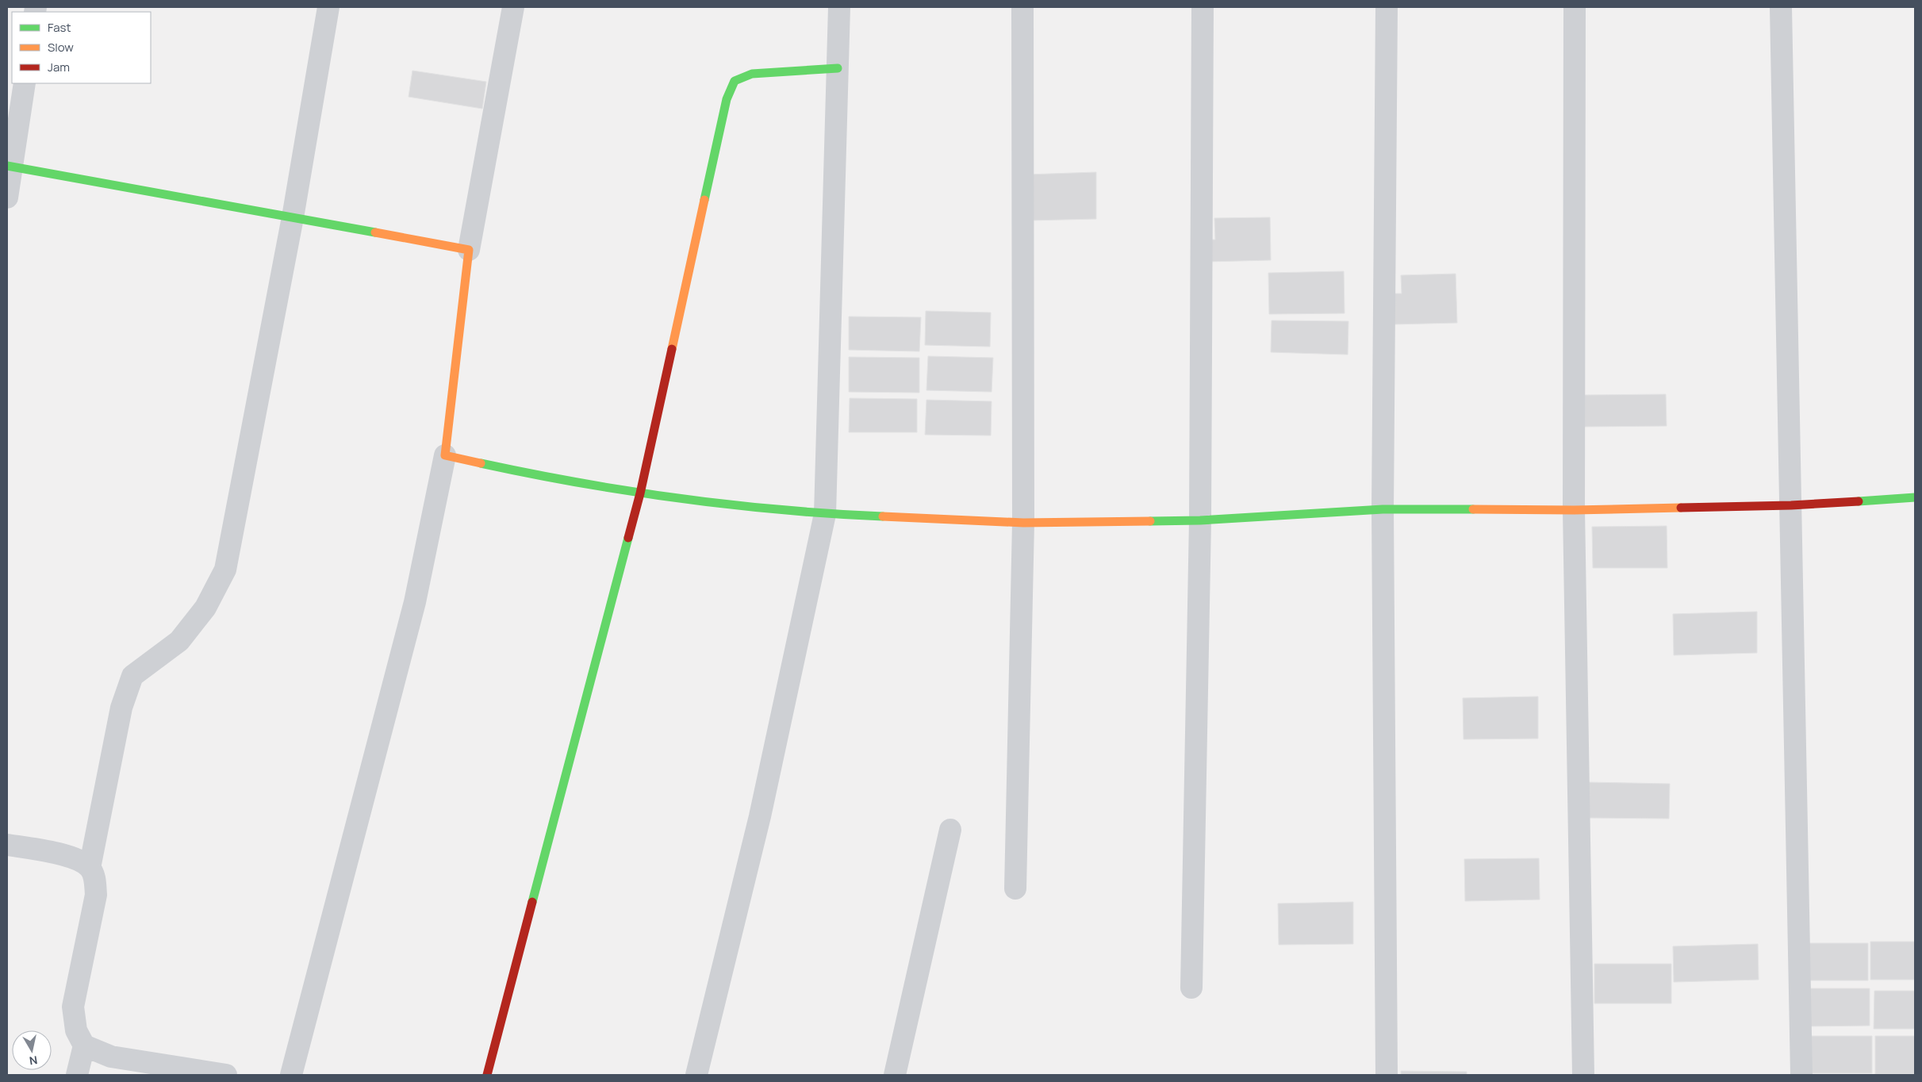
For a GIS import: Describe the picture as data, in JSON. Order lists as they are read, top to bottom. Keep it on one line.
{"legend":["Fast","Slow","Jam"],"north":"bottom"}
